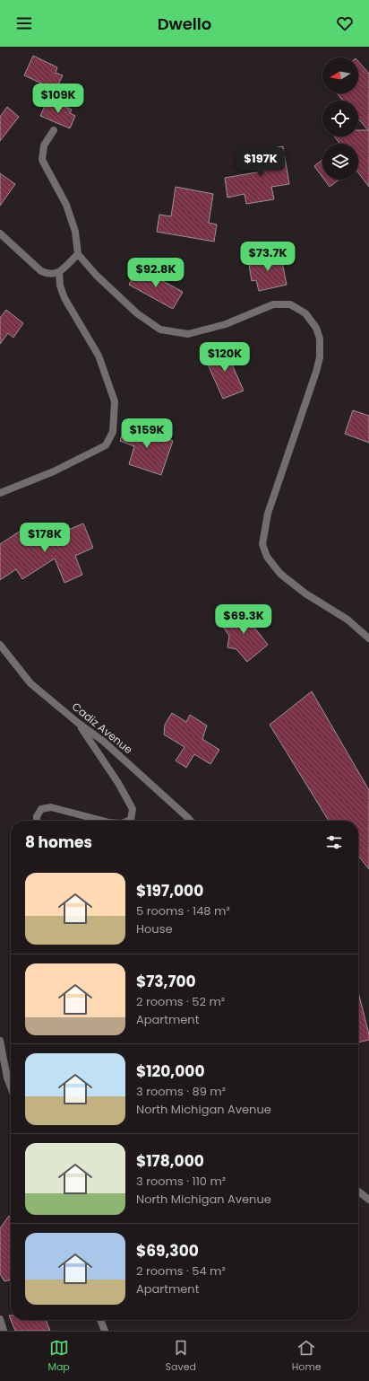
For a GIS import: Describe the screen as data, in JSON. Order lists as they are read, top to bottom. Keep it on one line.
{"streets":{"street":["Cadiz Avenue"]},"north":"left","page":{"header":"Dwello","price":["$109K","$197K","$73.7K","$92.8K","$120K","$159K","$178K","$69.3K"],"heading":"8 homes","list":[{"name":"$197,000","note":"5 rooms · 148 m² · House"},{"name":"$73,700","note":"2 rooms · 52 m² · Apartment"},{"name":"$120,000","note":"3 rooms · 89 m² · North Michigan Avenue"},{"name":"$178,000","note":"3 rooms · 110 m² · North Michigan Avenue"},{"name":"$69,300","note":"2 rooms · 54 m² · Apartment"}],"tabs":["Map","Saved","Home"]}}
